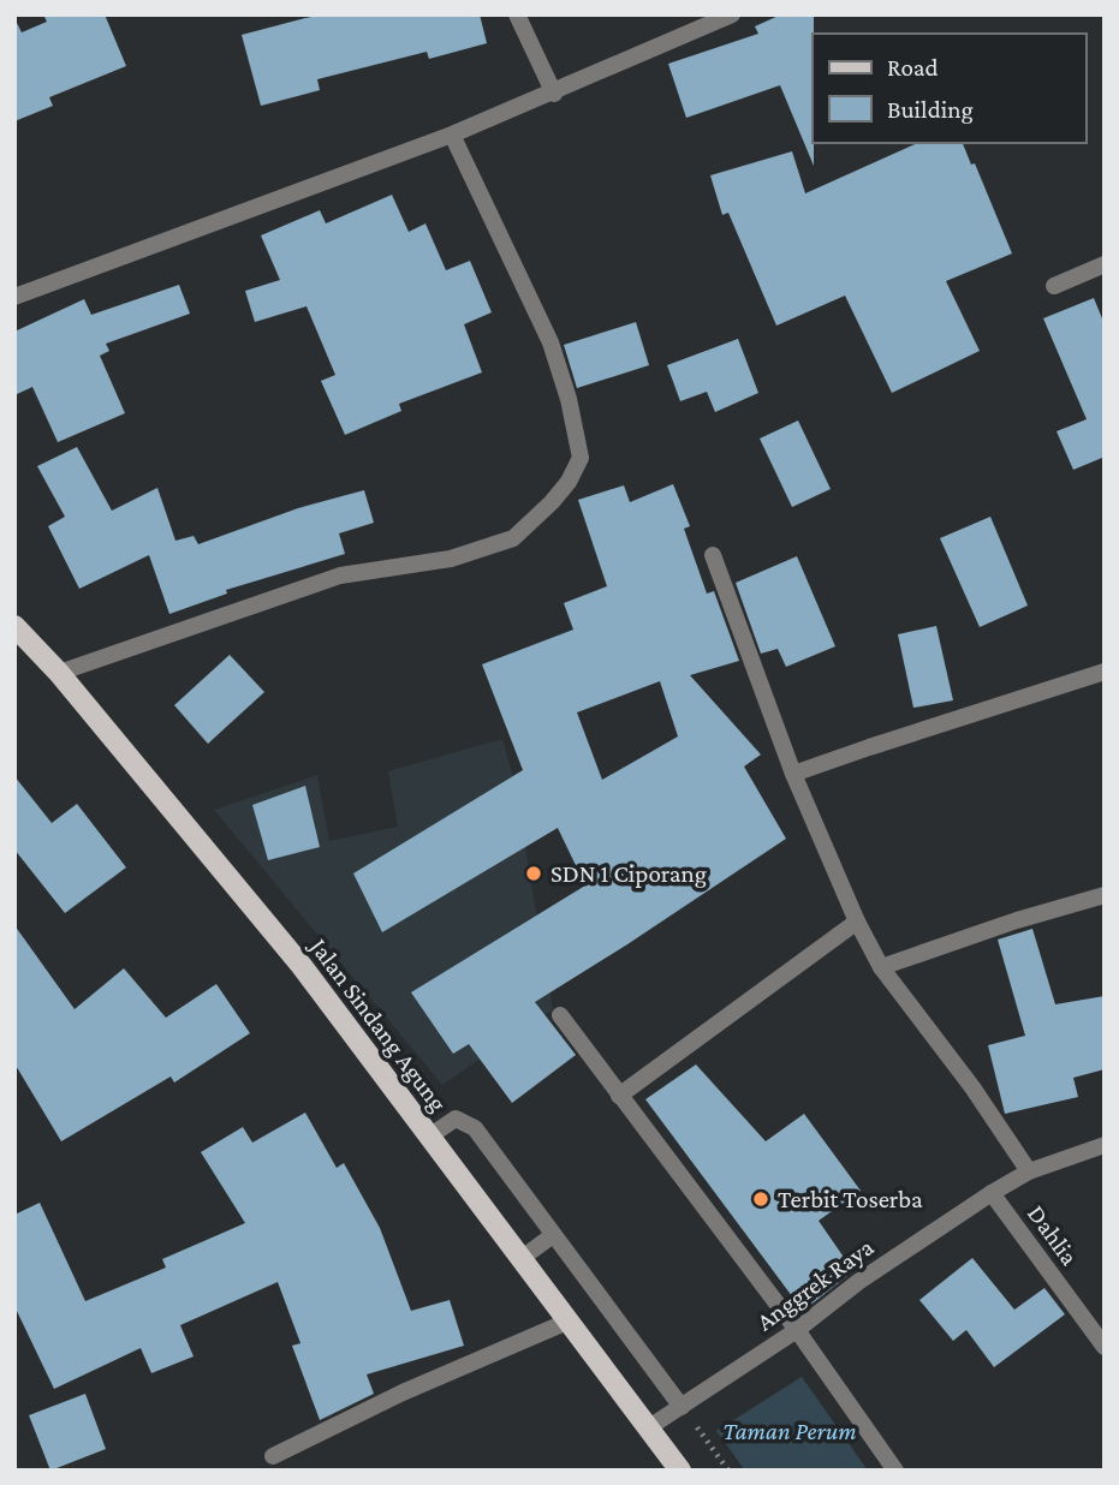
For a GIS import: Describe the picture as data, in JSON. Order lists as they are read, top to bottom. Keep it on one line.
{"streets":{"main road":["Jalan Sindang Agung"],"street":["Dahlia","Anggrek Raya"]},"crossings":[["Jalan Sindang Agung","Anggrek Raya"],["Dahlia","Anggrek Raya"]],"parks":["Taman Perum"],"places":["SDN 1 Ciporang","Terbit Toserba"],"legend":["Road","Building"]}
